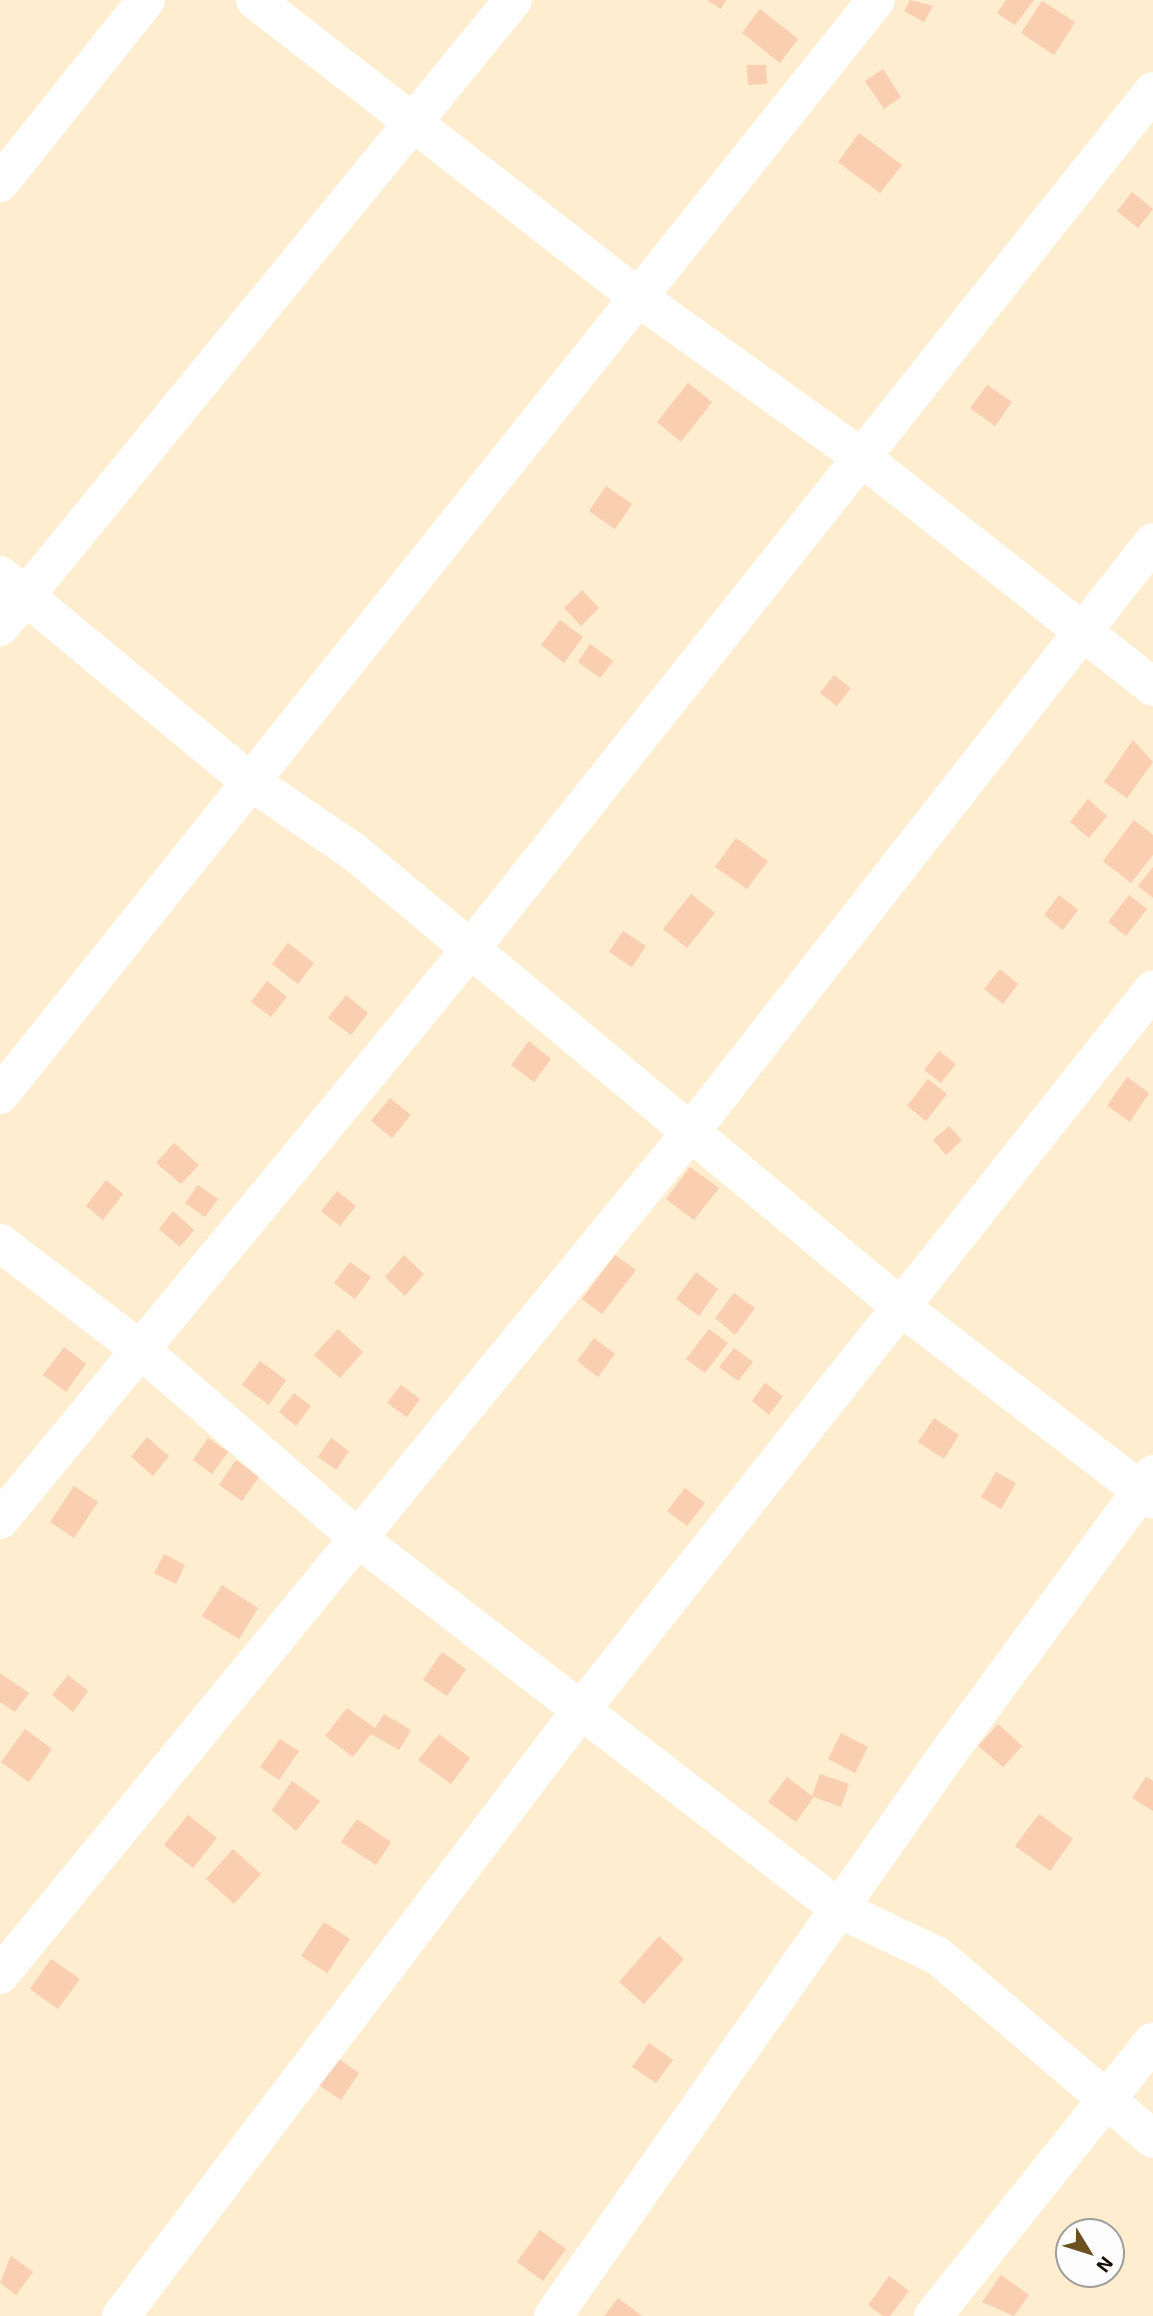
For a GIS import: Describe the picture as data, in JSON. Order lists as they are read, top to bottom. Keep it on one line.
{"north":"bottom right"}
